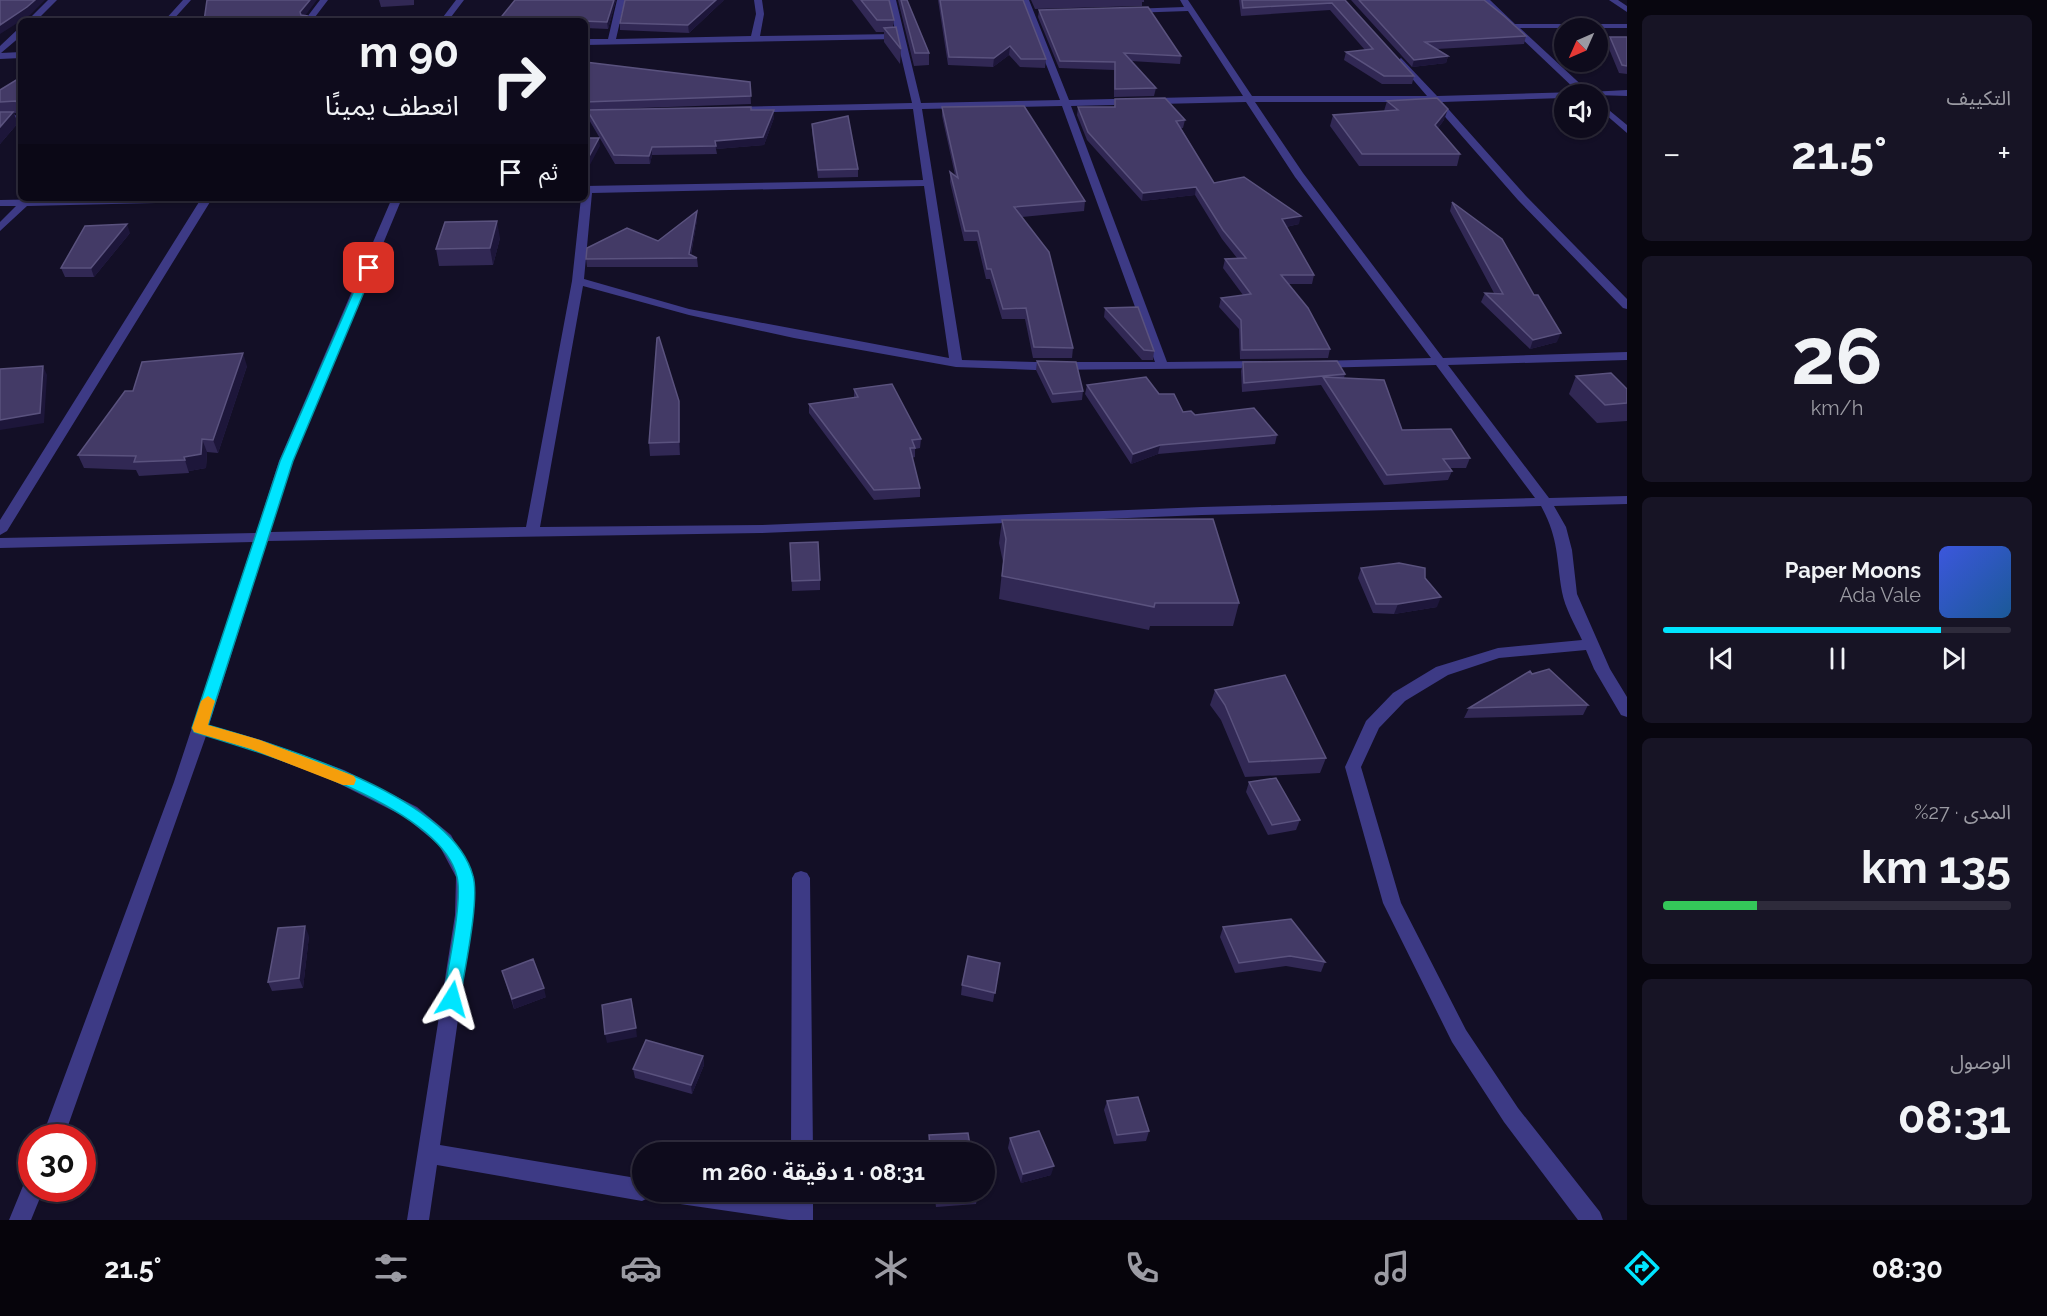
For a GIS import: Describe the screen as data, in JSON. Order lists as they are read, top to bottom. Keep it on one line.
{"north":"bottom left","page":{"tile":["التكييف",["26","km/h"],["المدى · 27%","135 km"],["الوصول","08:31"]],"turn":["90 m","انعطف يمينًا"],"heat":["−","21.5°","+"],"then":"ثم","song":["Paper Moons","Ada Vale"],"limit":"30","trip":"08:31 · 1 دقيقة · 260 m","tabs":["08:30","21.5°"]}}
